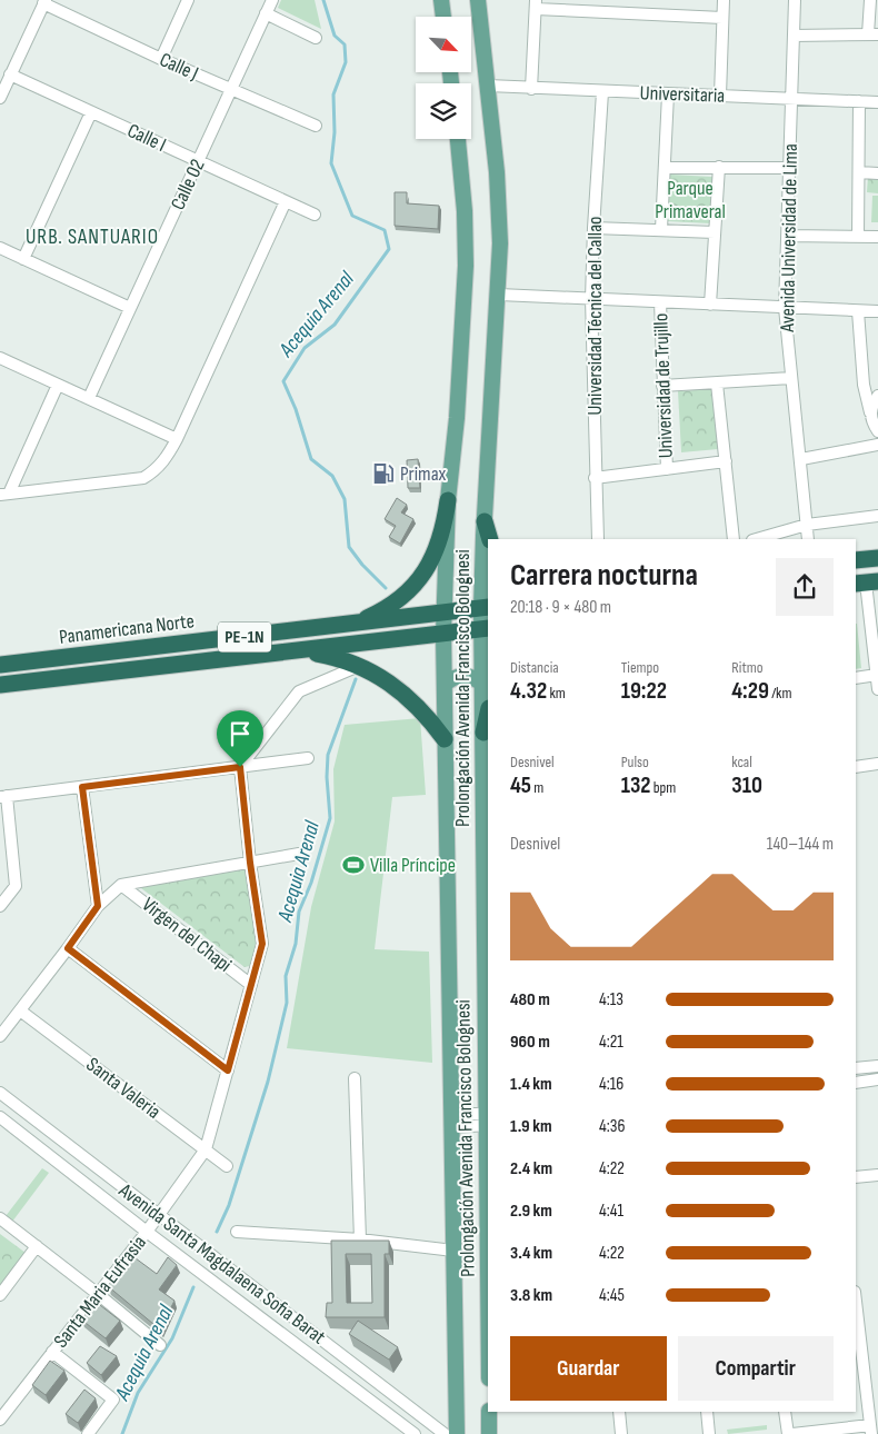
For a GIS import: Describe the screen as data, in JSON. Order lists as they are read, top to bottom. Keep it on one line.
{"streets":{"highway":["Panamericana Norte","PE-1N"],"main road":["Prolongación Avenida Francisco Bolognesi"],"street":["Calle J","Universitaria","Calle I","Calle 02","Avenida Universidad de Lima","Universidad Técnica del Callao","Universidad de Trujillo","Virgen del Chapi","Santa Valeria","Avenida Santa Magdalaena Sofia Barat","Santa Maria Eufrasia"]},"crossings":[["Calle J","Calle 02"],["Universitaria","Avenida Universidad de Lima"],["Universitaria","Universidad Técnica del Callao"],["Universitaria","Prolongación Avenida Francisco Bolognesi"],["Calle I","Calle 02"],["Panamericana Norte","Prolongación Avenida Francisco Bolognesi"],["Virgen del Chapi","Santa Maria Eufrasia"],["Santa Valeria","Santa Maria Eufrasia"],["Avenida Santa Magdalaena Sofia Barat","Santa Maria Eufrasia"]],"districts":["URB. SANTUARIO"],"water":["Acequia Arenal"],"parks":["Parque Primaveral"],"places":{"fuel station":["Primax"],"sports":["Villa Príncipe"]},"north":"bottom right","page":{"heading":["Carrera nocturna","20:18 · 9 × 480 m"],"stats":[["Distancia","4.32 km"],["Tiempo","19:22"],["Ritmo","4:29 /km"],["Desnivel","45 m"],["Pulso","132 bpm"],["kcal","310"]],"chart":["Desnivel","140–144 m"],"list":[{"name":"480 m","note":"4:13"},{"name":"960 m","note":"4:21"},{"name":"1.4 km","note":"4:16"},{"name":"1.9 km","note":"4:36"},{"name":"2.4 km","note":"4:22"},{"name":"2.9 km","note":"4:41"},{"name":"3.4 km","note":"4:22"},{"name":"3.8 km","note":"4:45"}],"buttons":["Guardar","Compartir"]}}
